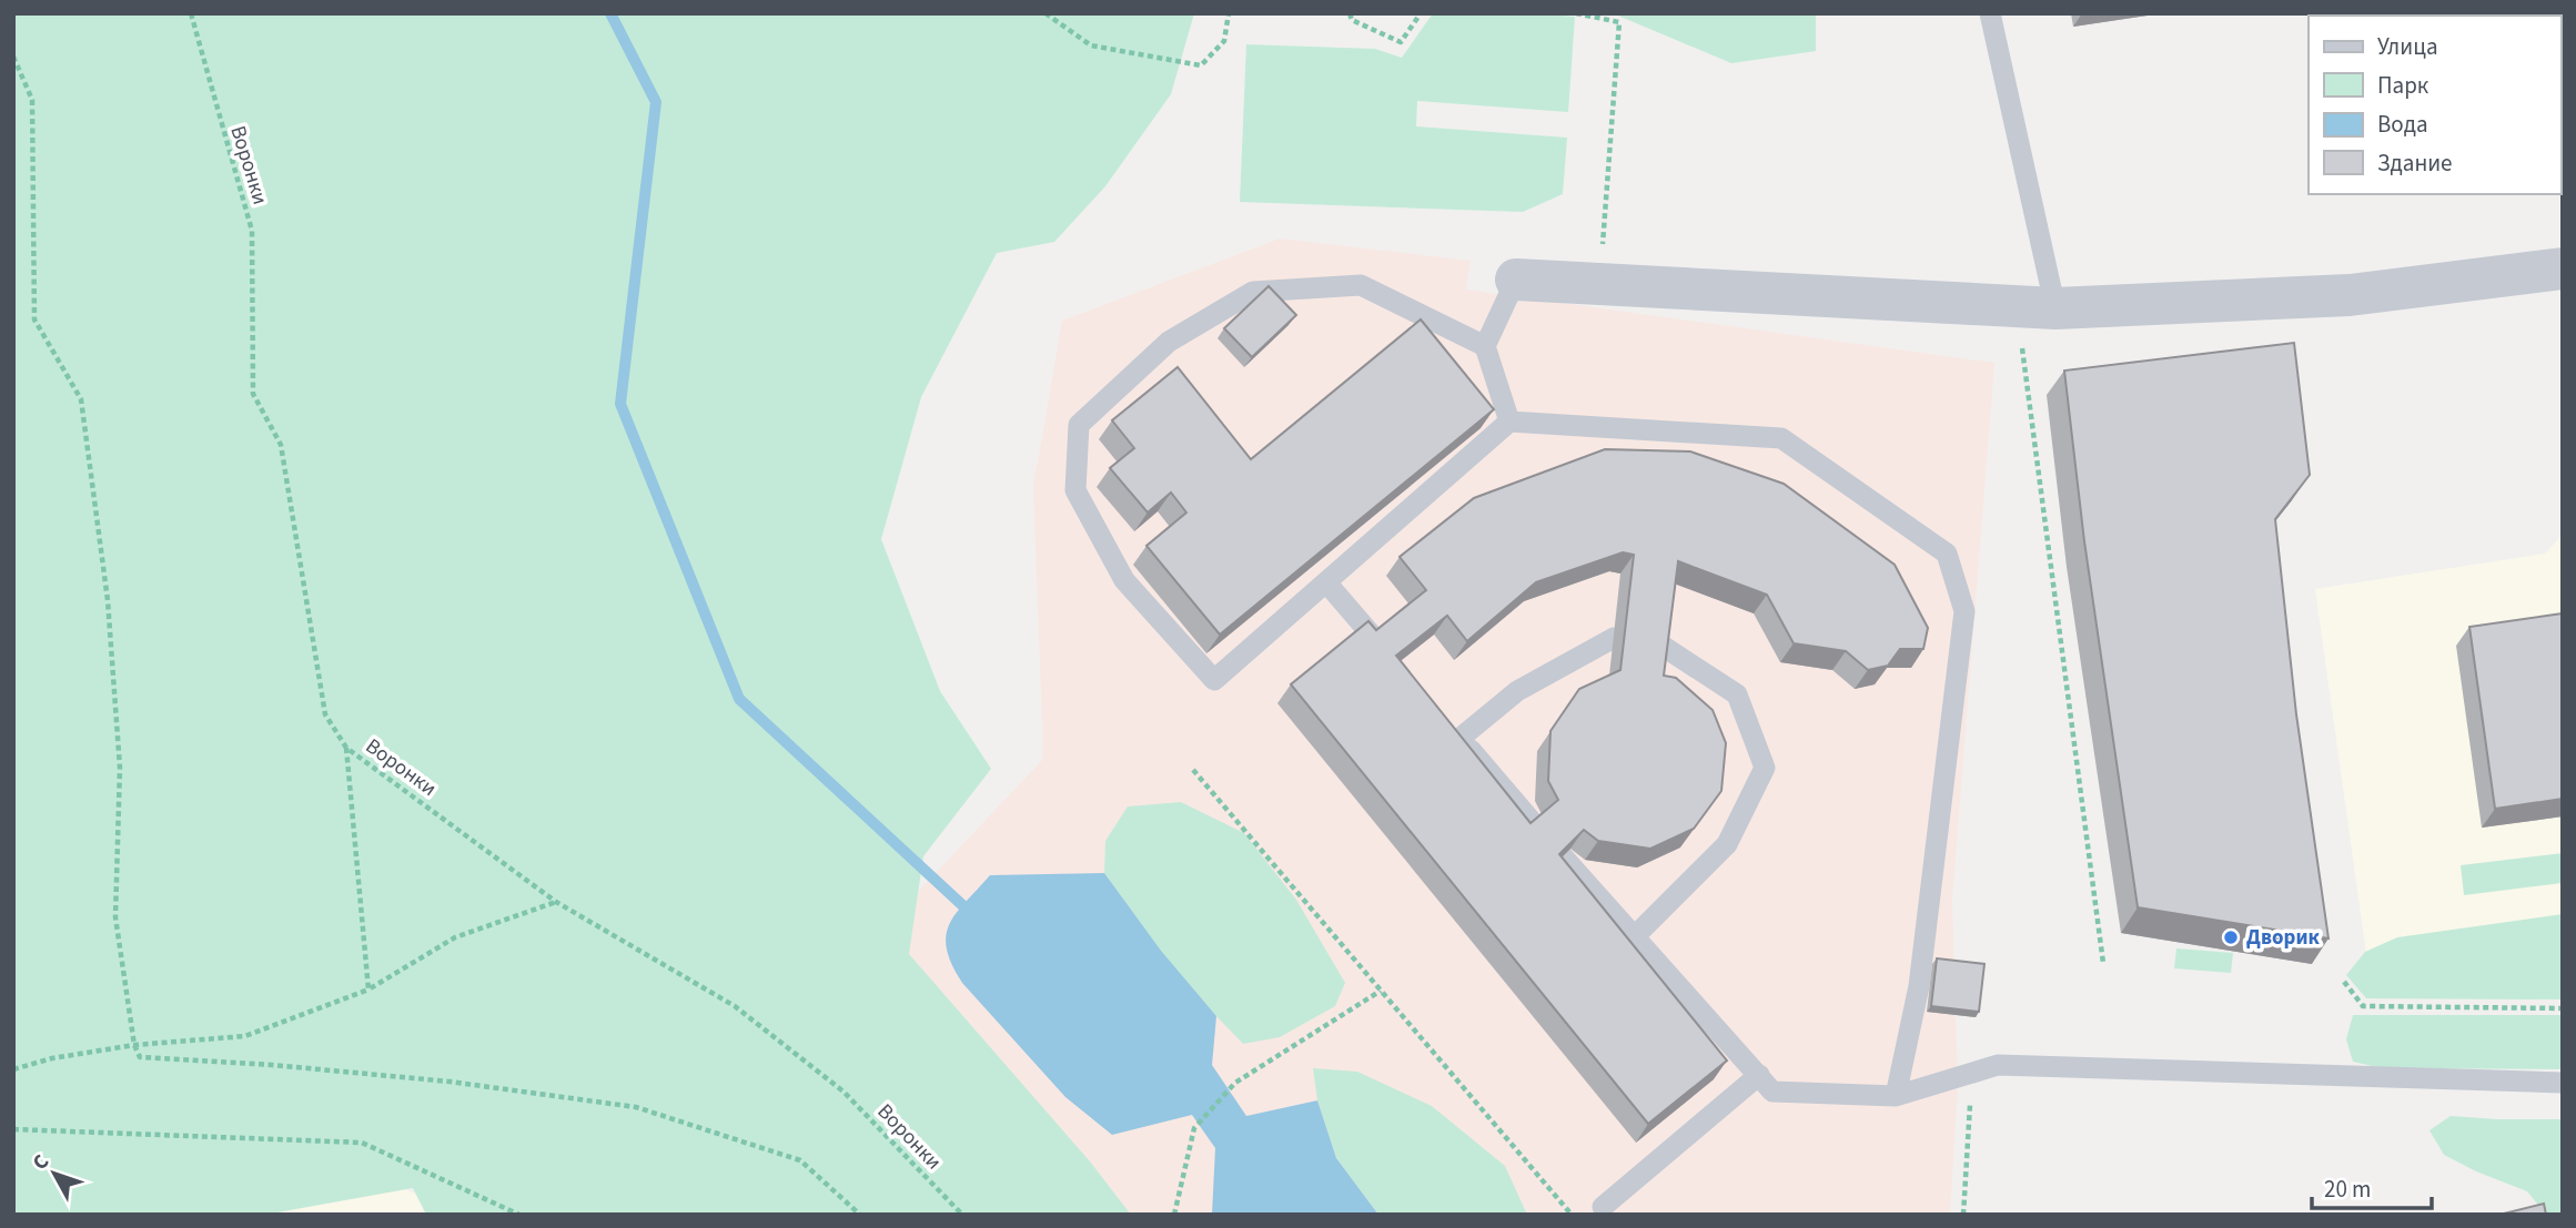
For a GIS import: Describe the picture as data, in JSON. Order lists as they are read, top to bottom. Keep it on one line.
{"streets":{"path":["Воронки"]},"places":["Дворик"],"legend":["Улица","Парк","Вода","Здание"],"scale_bar":"20 m","north":"top left"}
